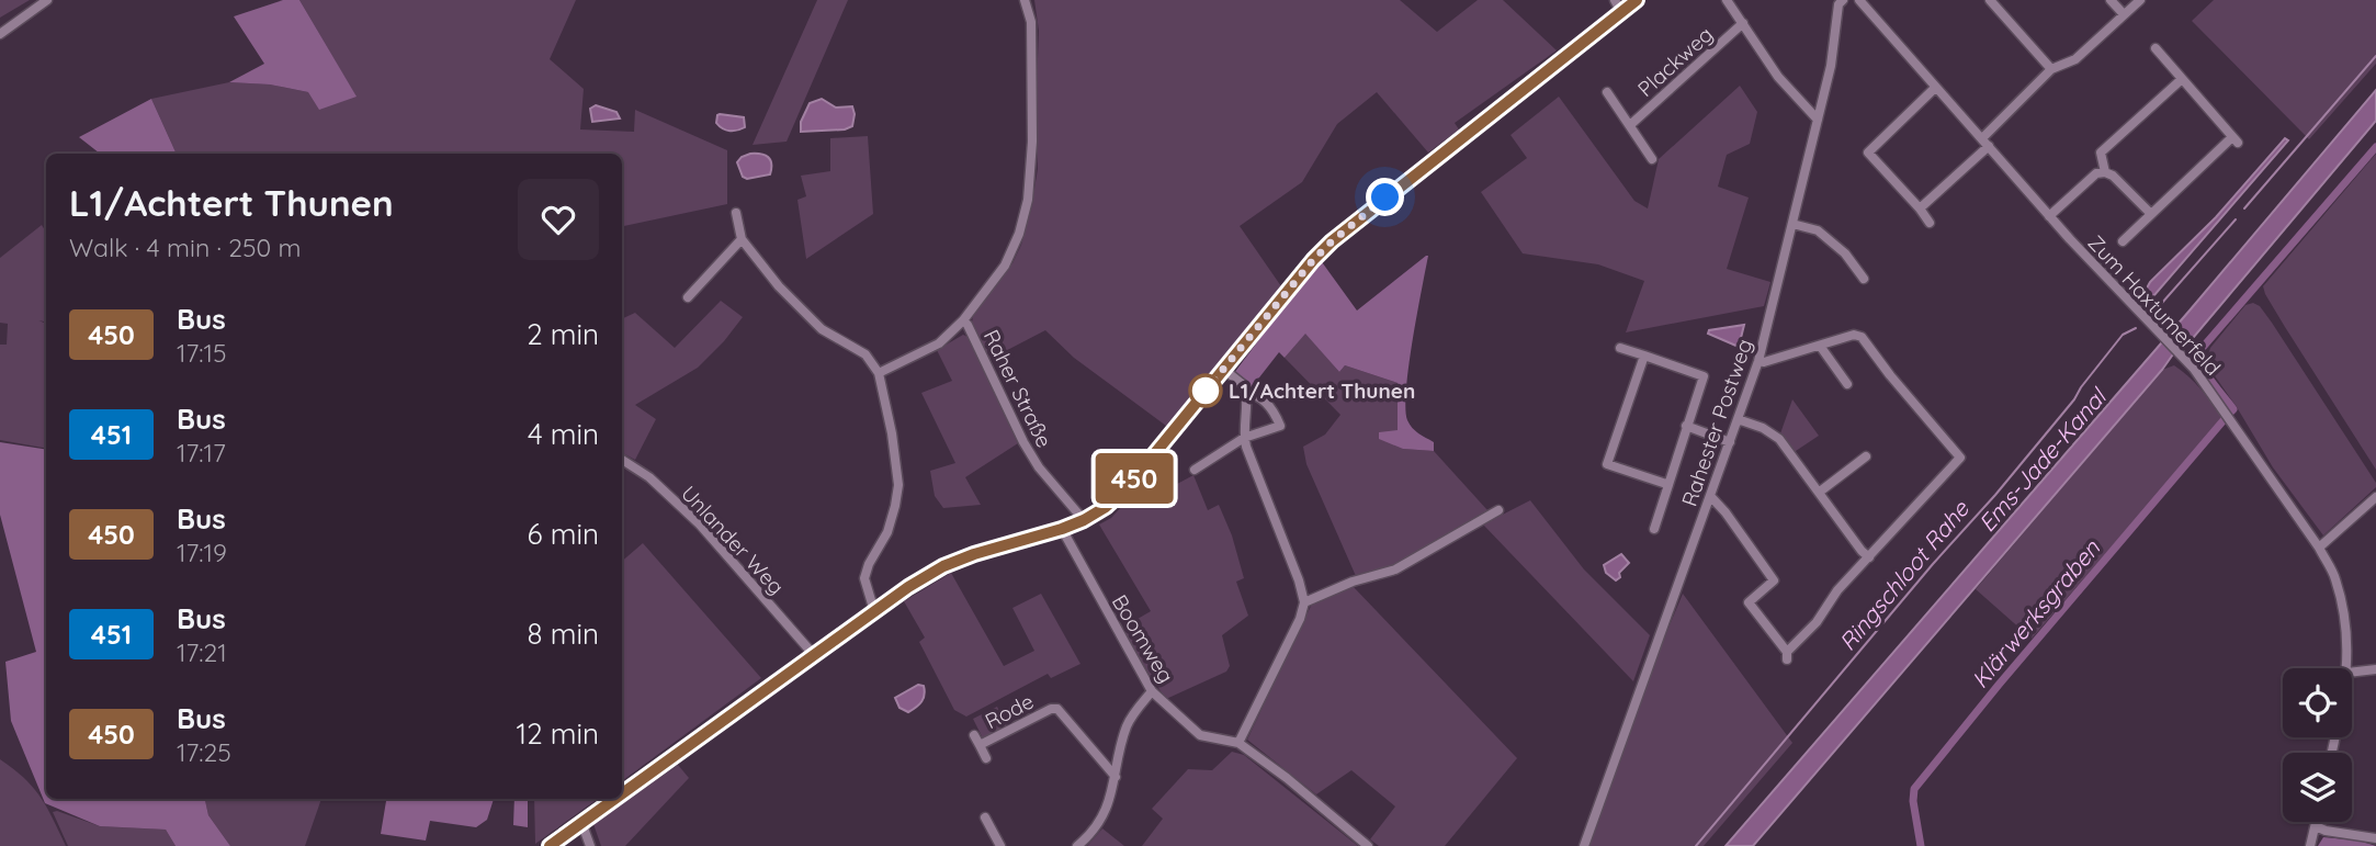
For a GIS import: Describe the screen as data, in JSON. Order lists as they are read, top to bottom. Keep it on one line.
{"streets":{"street":["Plackweg","Zum Haxtumerfeld","Raher Straße","Rahester Postweg","Unlander Weg","Boomweg","Rode"]},"water":["Ems-Jade-Kanal","Ringschloot Rahe","Klärwerksgraben"],"places":["L1/Achtert Thunen"],"lines":["bus line 450"],"page":{"on_map":"450","heading":["L1/Achtert Thunen","Walk · 4 min · 250 m"],"list":[{"mark":"450","name":"Bus","note":"17:15","value":"2 min"},{"mark":"451","name":"Bus","note":"17:17","value":"4 min"},{"mark":"450","name":"Bus","note":"17:19","value":"6 min"},{"mark":"451","name":"Bus","note":"17:21","value":"8 min"},{"mark":"450","name":"Bus","note":"17:25","value":"12 min"}]}}
